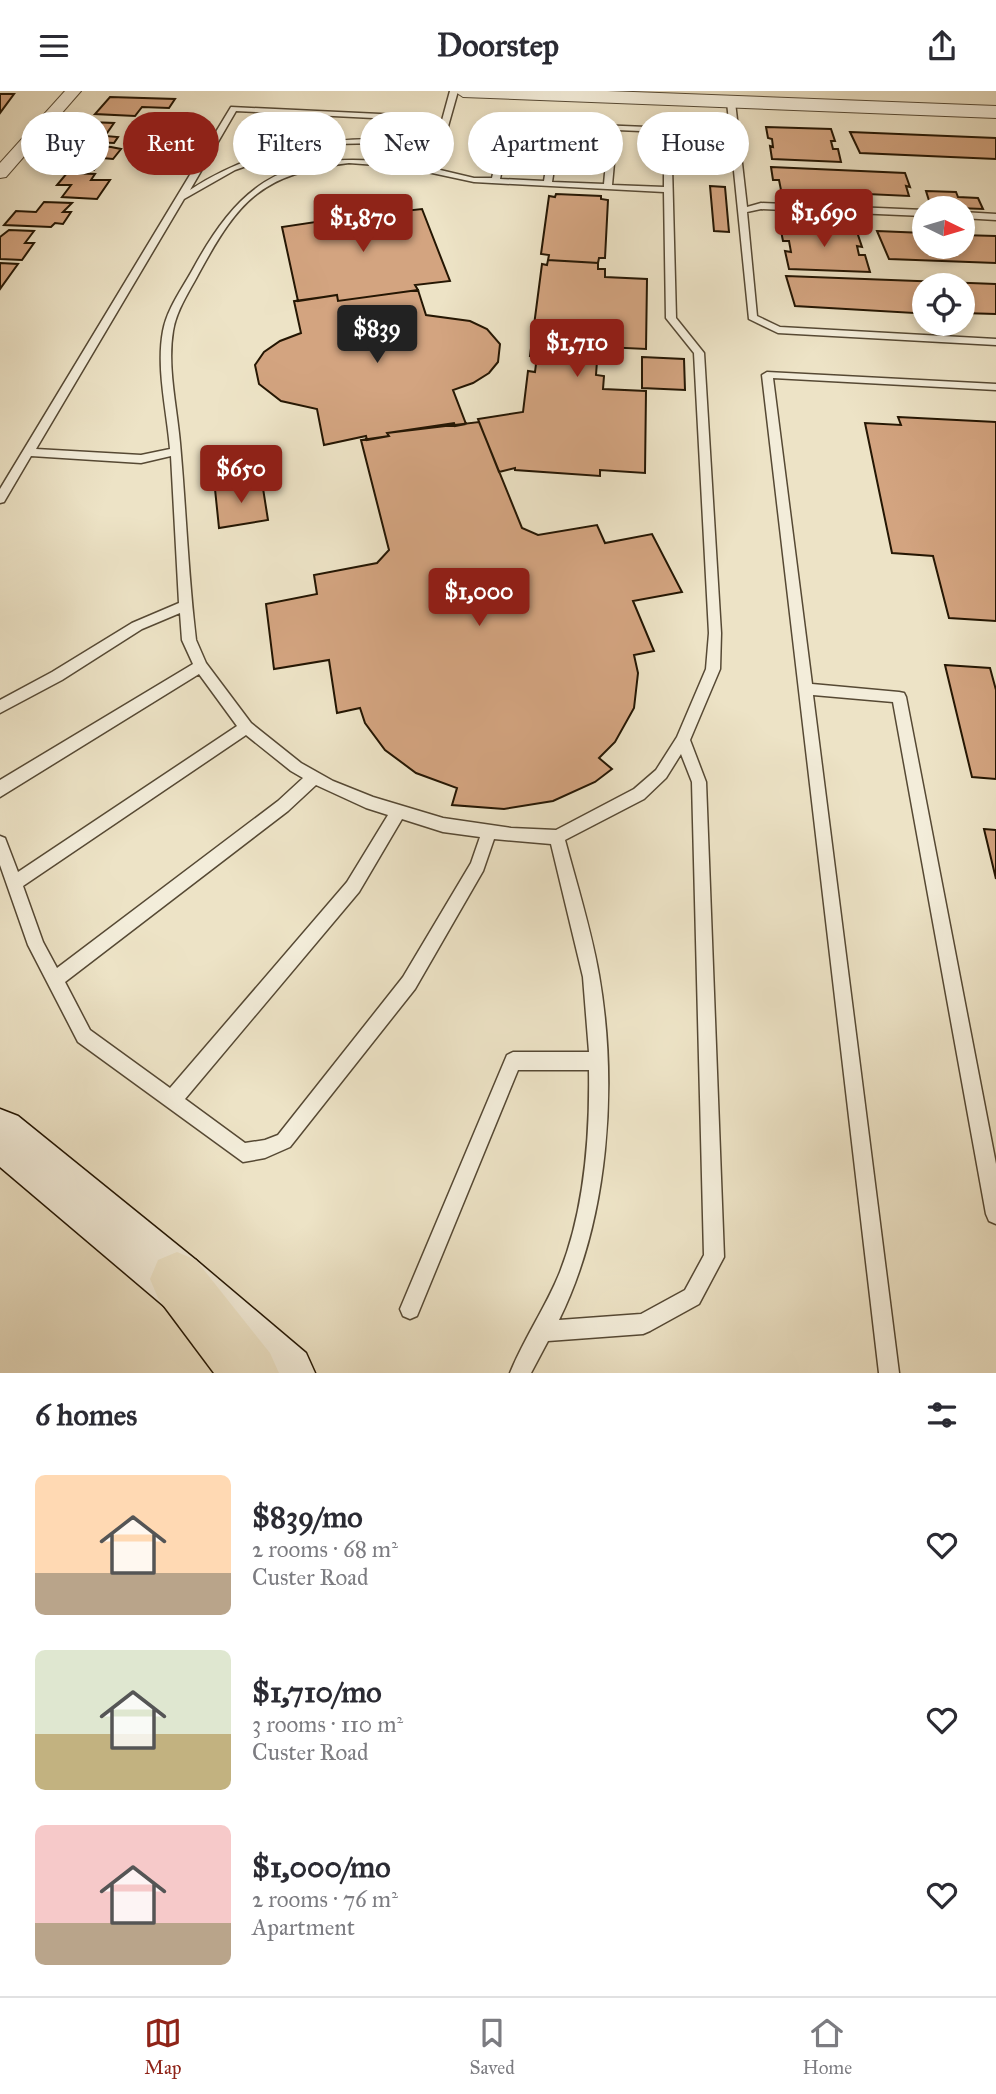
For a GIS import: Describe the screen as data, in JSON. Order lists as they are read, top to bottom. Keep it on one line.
{"north":"right","page":{"header":"Doorstep","chip":["Buy","Rent","Filters","New","Apartment","House"],"price":["$1,690","$1,870","$839","$1,710","$650","$1,000"],"heading":"6 homes","list":[{"name":"$839/mo","note":"2 rooms · 68 m² · Custer Road"},{"name":"$1,710/mo","note":"3 rooms · 110 m² · Custer Road"},{"name":"$1,000/mo","note":"2 rooms · 76 m² · Apartment"}],"tabs":["Map","Saved","Home"]}}
